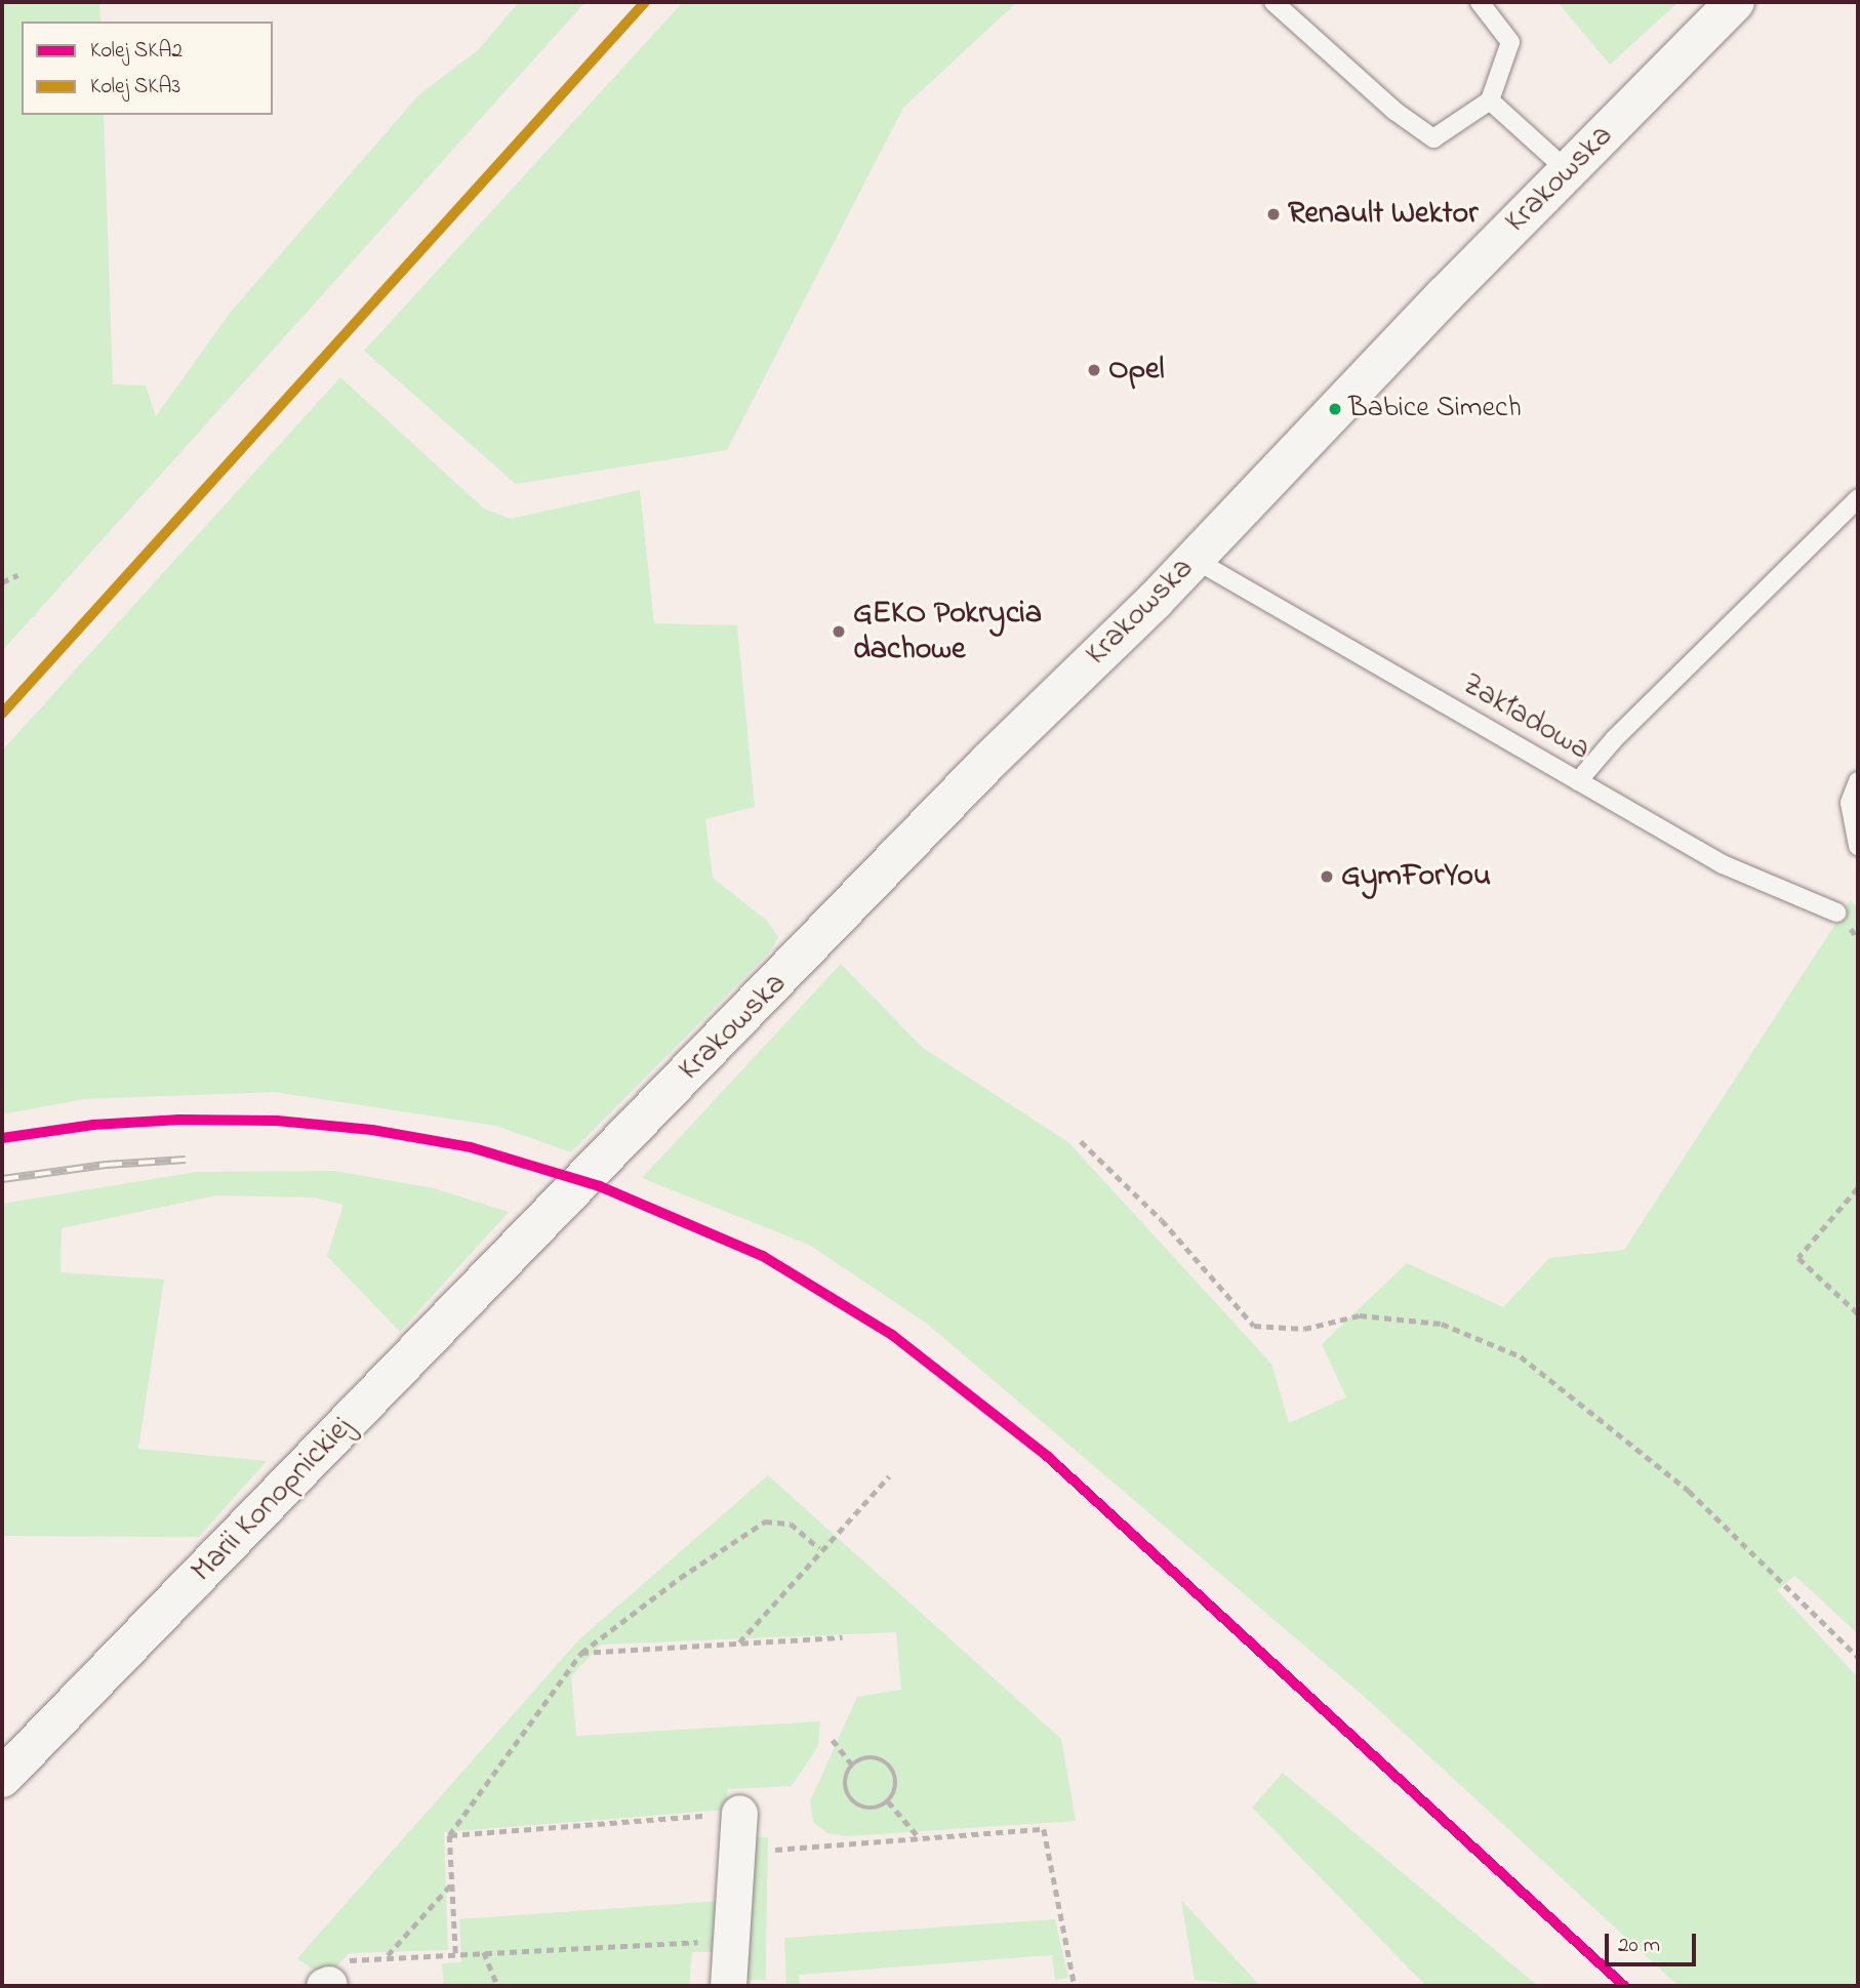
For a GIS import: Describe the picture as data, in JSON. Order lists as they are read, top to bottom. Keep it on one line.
{"streets":{"street":["Krakowska","Marii Konopnickiej"],"lane":["Zakładowa"]},"crossings":[["Krakowska","Zakładowa"],["Krakowska","Marii Konopnickiej"]],"places":["Renault Wektor","Opel","Babice Simech","GEKO Pokrycia dachowe","GymForYou"],"lines":["rail line SKA3","rail line SKA2"],"legend":["Kolej SKA2","Kolej SKA3"],"scale_bar":"20 m"}
